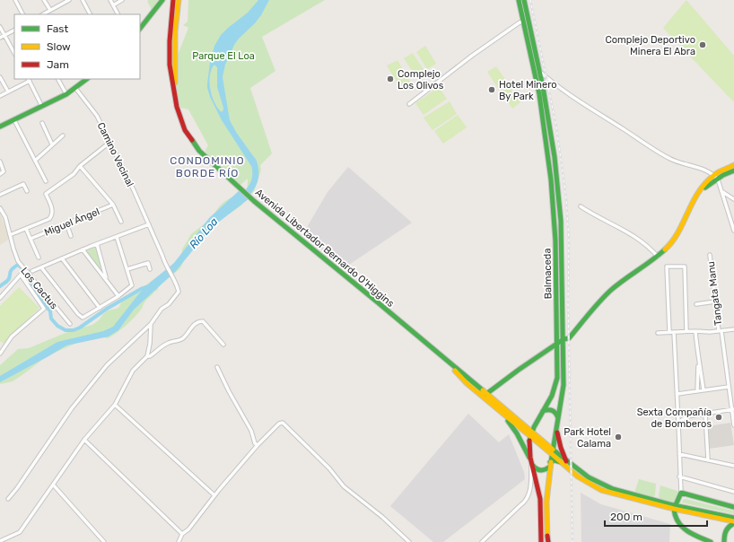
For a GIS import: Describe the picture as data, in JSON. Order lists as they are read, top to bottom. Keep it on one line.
{"streets":{"main road":["Avenida Libertador Bernardo O'Higgins","Balmaceda"],"street":["Camino Vecinal","Miguel Ángel","Los Cactus","Tangata Manu"]},"crossings":[["Avenida Libertador Bernardo O'Higgins","Balmaceda"]],"districts":["CONDOMINIO BORDE RÍO"],"water":["Río Loa"],"parks":["Parque El Loa"],"places":["Complejo Deportivo Minera El Abra","Complejo Los Olivos","Hotel Minero By Park","Sexta Compañía de Bomberos","Park Hotel Calama"],"legend":["Fast","Slow","Jam"],"scale_bar":"200 m"}
